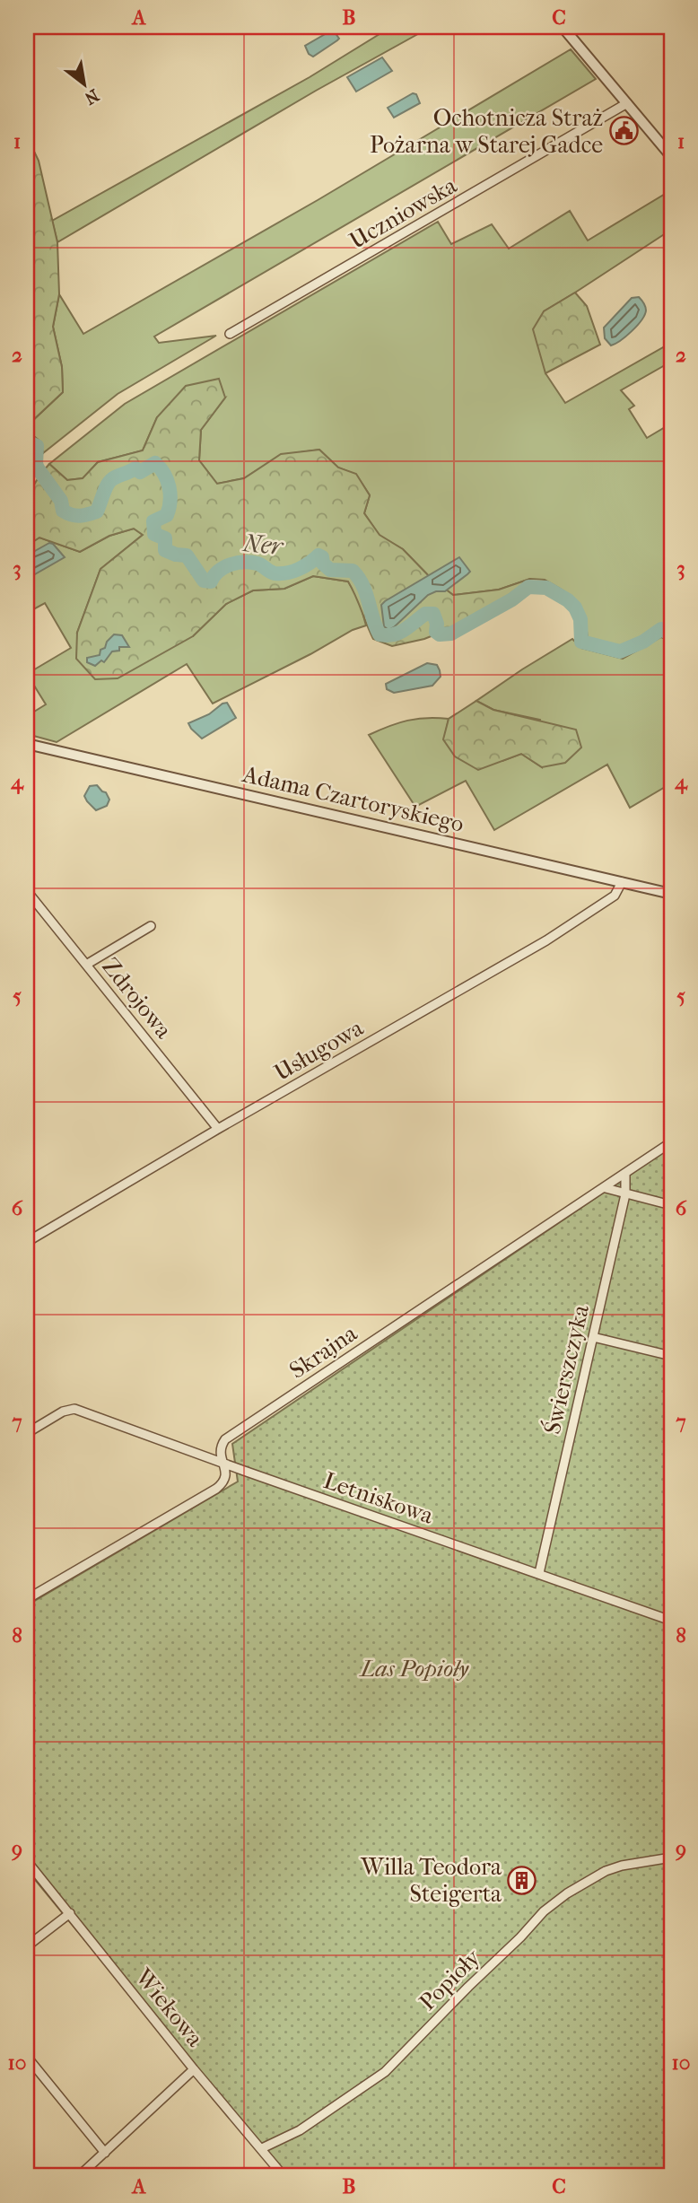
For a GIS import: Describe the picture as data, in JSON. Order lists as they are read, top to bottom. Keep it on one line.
{"streets":{"street":["Uczniowska","Adama Czartoryskiego","Zdrojowa","Usługowa","Skrajna","Świerszczyka","Letniskowa","Popioły","Wiekowa"]},"crossings":[["Adama Czartoryskiego","Usługowa"],["Zdrojowa","Usługowa"],["Skrajna","Świerszczyka"],["Skrajna","Letniskowa"],["Świerszczyka","Letniskowa"],["Popioły","Wiekowa"]],"water":["Ner"],"parks":["Las Popioły"],"places":{"public building":["Ochotnicza Straż Pożarna w Starej Gadce"],"building":["Willa Teodora Steigerta"]},"north":"bottom right","grid":{"columns":["A","B","C"],"rows":["1","2","3","4","5","6","7","8","9","10"]}}
